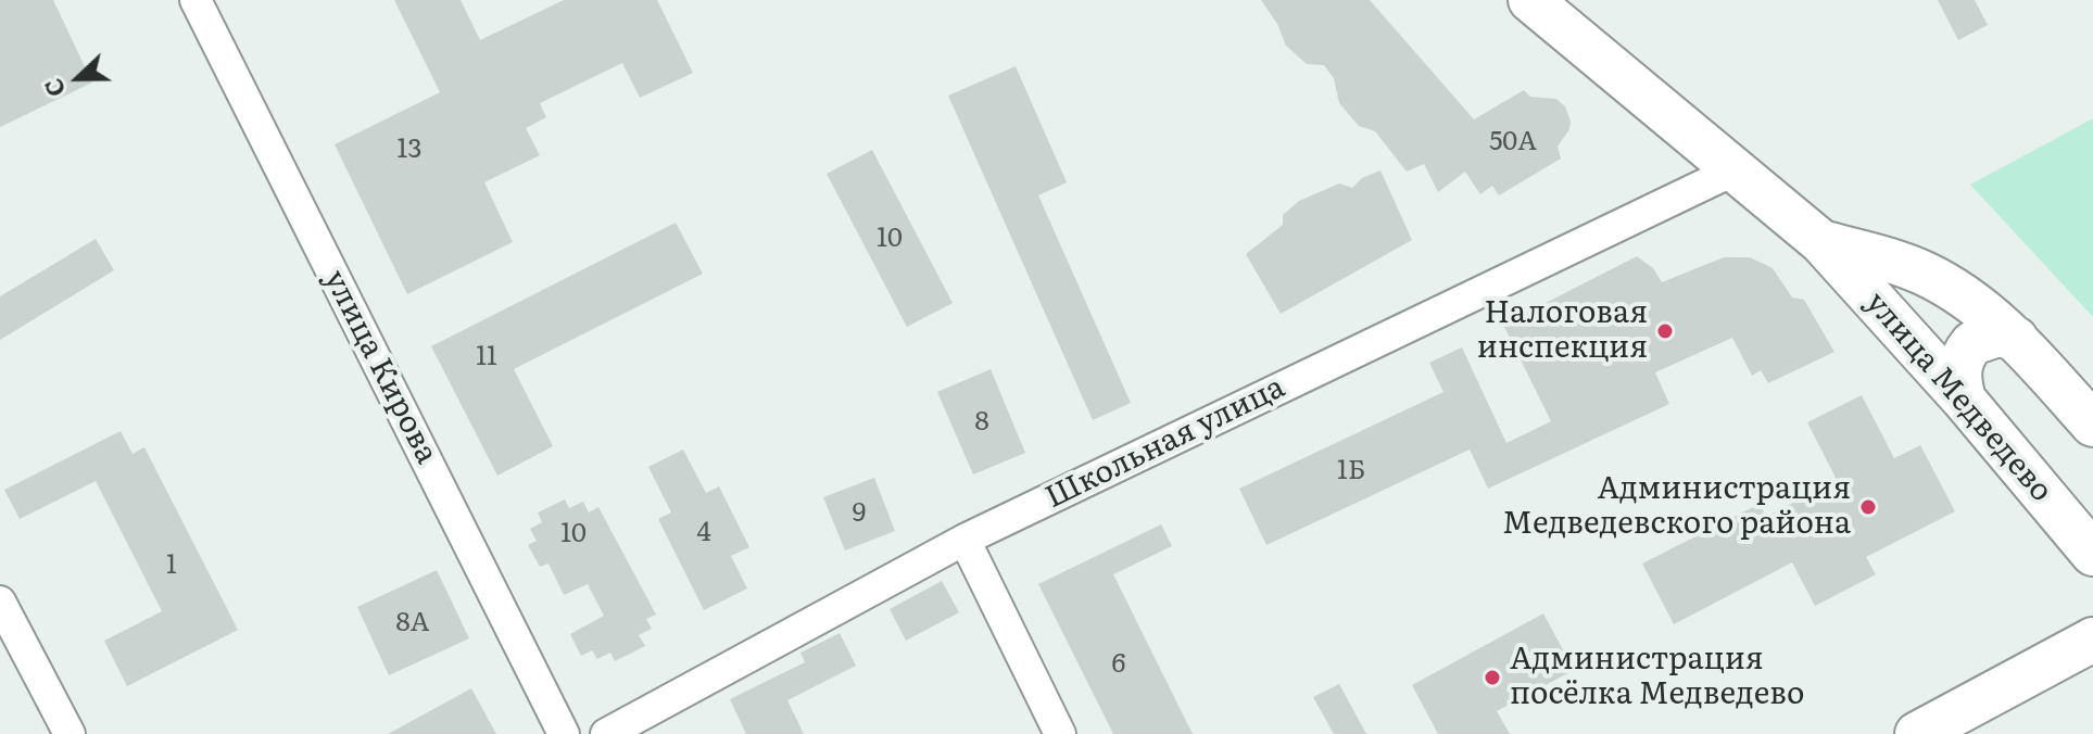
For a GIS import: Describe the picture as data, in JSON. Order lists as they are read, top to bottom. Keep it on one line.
{"streets":{"street":["улица Кирова","улица Медведево","Школьная улица"]},"crossings":[["улица Медведево","Школьная улица"]],"places":["Налоговая инспекция","Администрация Медведевского района","Администрация посёлка Медведево"],"house_numbers":["50А","13","10","11","8","1Б","9","4","10","1","8А","6"],"north":"left"}
